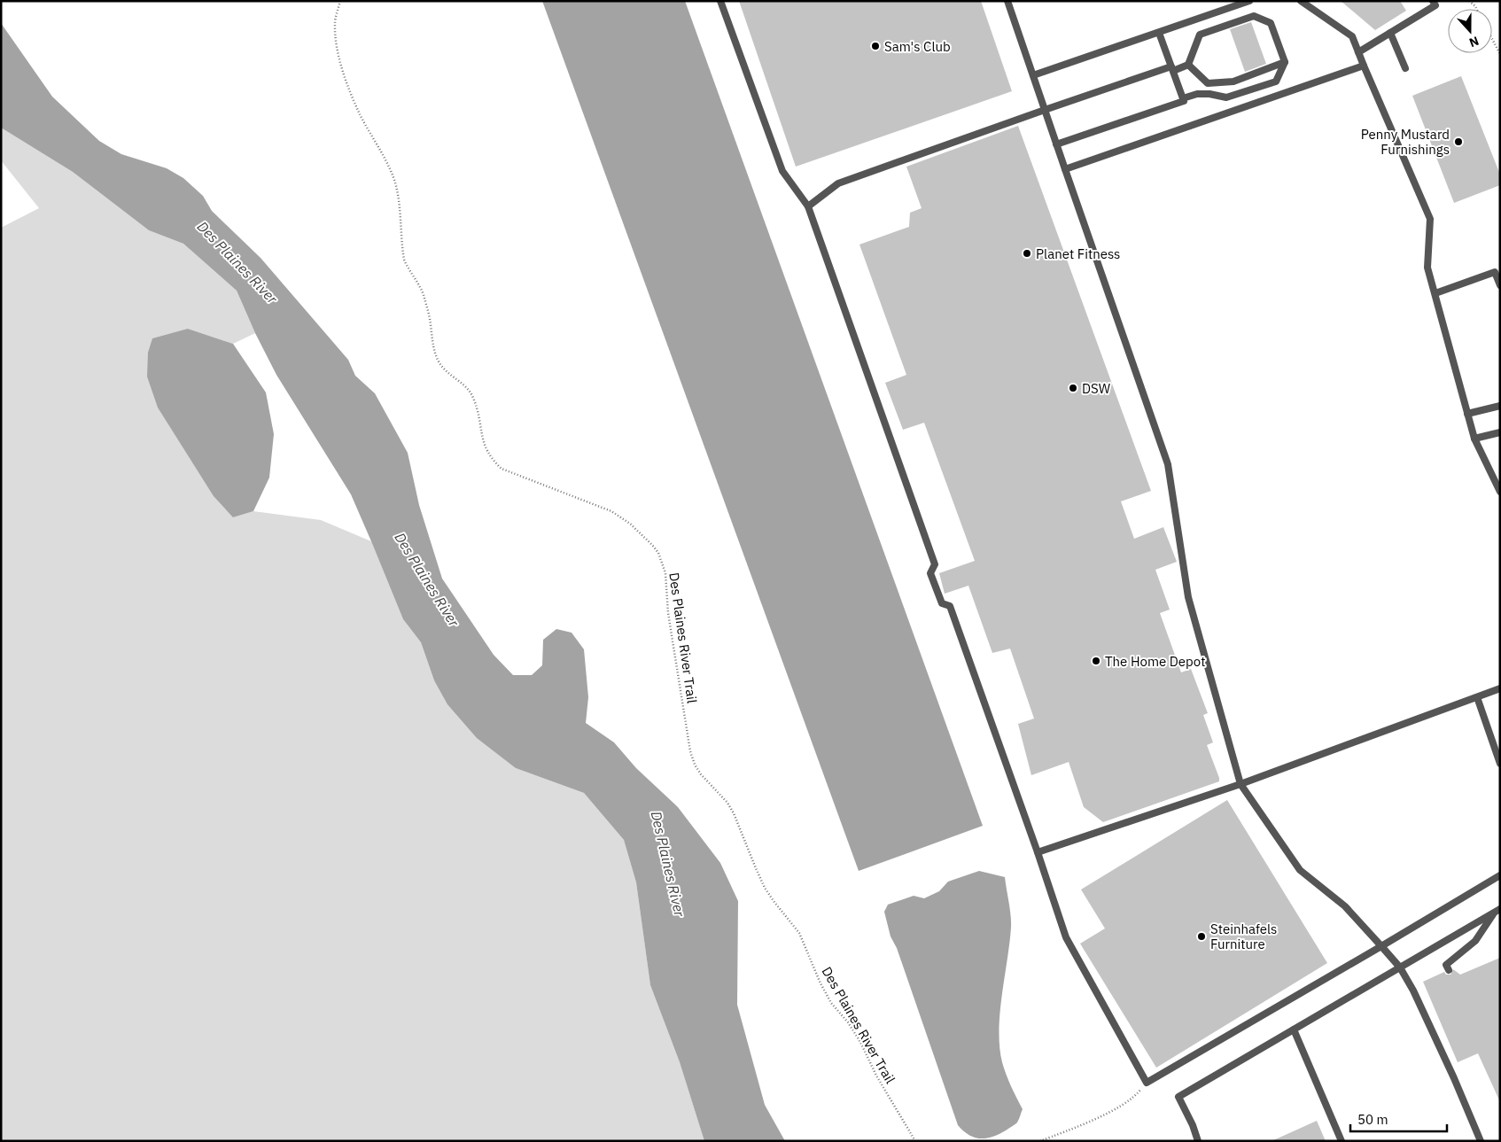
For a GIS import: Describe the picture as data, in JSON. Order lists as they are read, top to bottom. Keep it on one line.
{"streets":{"path":["Des Plaines River Trail"]},"water":["Des Plaines River"],"places":["Sam's Club","Penny Mustard Furnishings","Planet Fitness","DSW","The Home Depot","Steinhafels Furniture"],"scale_bar":"50 m","north":"bottom"}
